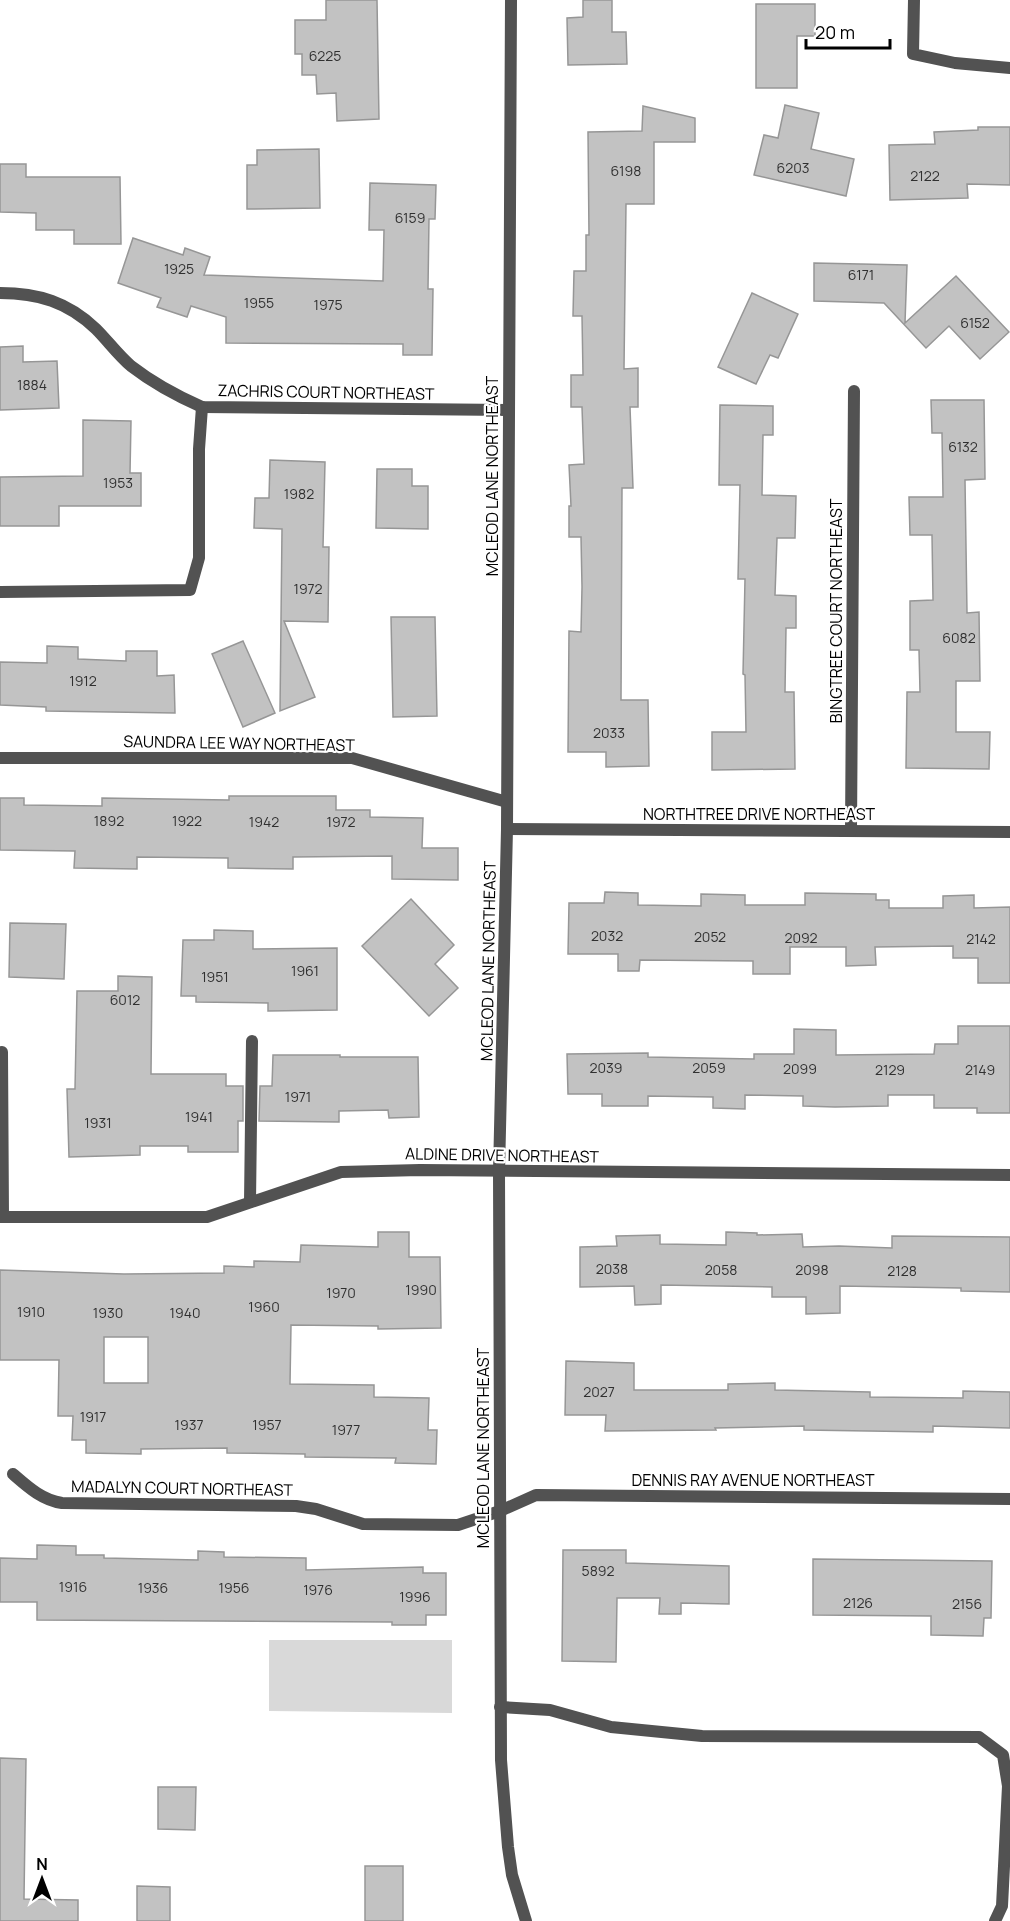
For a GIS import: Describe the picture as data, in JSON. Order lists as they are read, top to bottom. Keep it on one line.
{"streets":{"street":["ZACHRIS COURT NORTHEAST","MCLEOD LANE NORTHEAST","BINGTREE COURT NORTHEAST","SAUNDRA LEE WAY NORTHEAST","NORTHTREE DRIVE NORTHEAST","ALDINE DRIVE NORTHEAST","DENNIS RAY AVENUE NORTHEAST","MADALYN COURT NORTHEAST"]},"crossings":[["ZACHRIS COURT NORTHEAST","MCLEOD LANE NORTHEAST"],["MCLEOD LANE NORTHEAST","SAUNDRA LEE WAY NORTHEAST"],["MCLEOD LANE NORTHEAST","NORTHTREE DRIVE NORTHEAST"],["MCLEOD LANE NORTHEAST","ALDINE DRIVE NORTHEAST"],["MCLEOD LANE NORTHEAST","DENNIS RAY AVENUE NORTHEAST"],["MCLEOD LANE NORTHEAST","MADALYN COURT NORTHEAST"],["BINGTREE COURT NORTHEAST","NORTHTREE DRIVE NORTHEAST"],["DENNIS RAY AVENUE NORTHEAST","MADALYN COURT NORTHEAST"]],"house_numbers":["6225","6203","6198","2122","6159","1925","6171","1955","1975","6152","1884","6132","1953","1982","1972","6082","1912","2033","1892","1922","1942","1972","2032","2052","2092","2142","1961","1951","6012","2039","2059","2099","2129","2149","1971","1941","1931","2038","2058","2098","2128","1990","1970","1960","1910","1930","1940","2027","1917","1937","1957","1977","5892","1916","1936","1956","1976","1996","2126","2156"],"scale_bar":"20 m","north":"top"}
